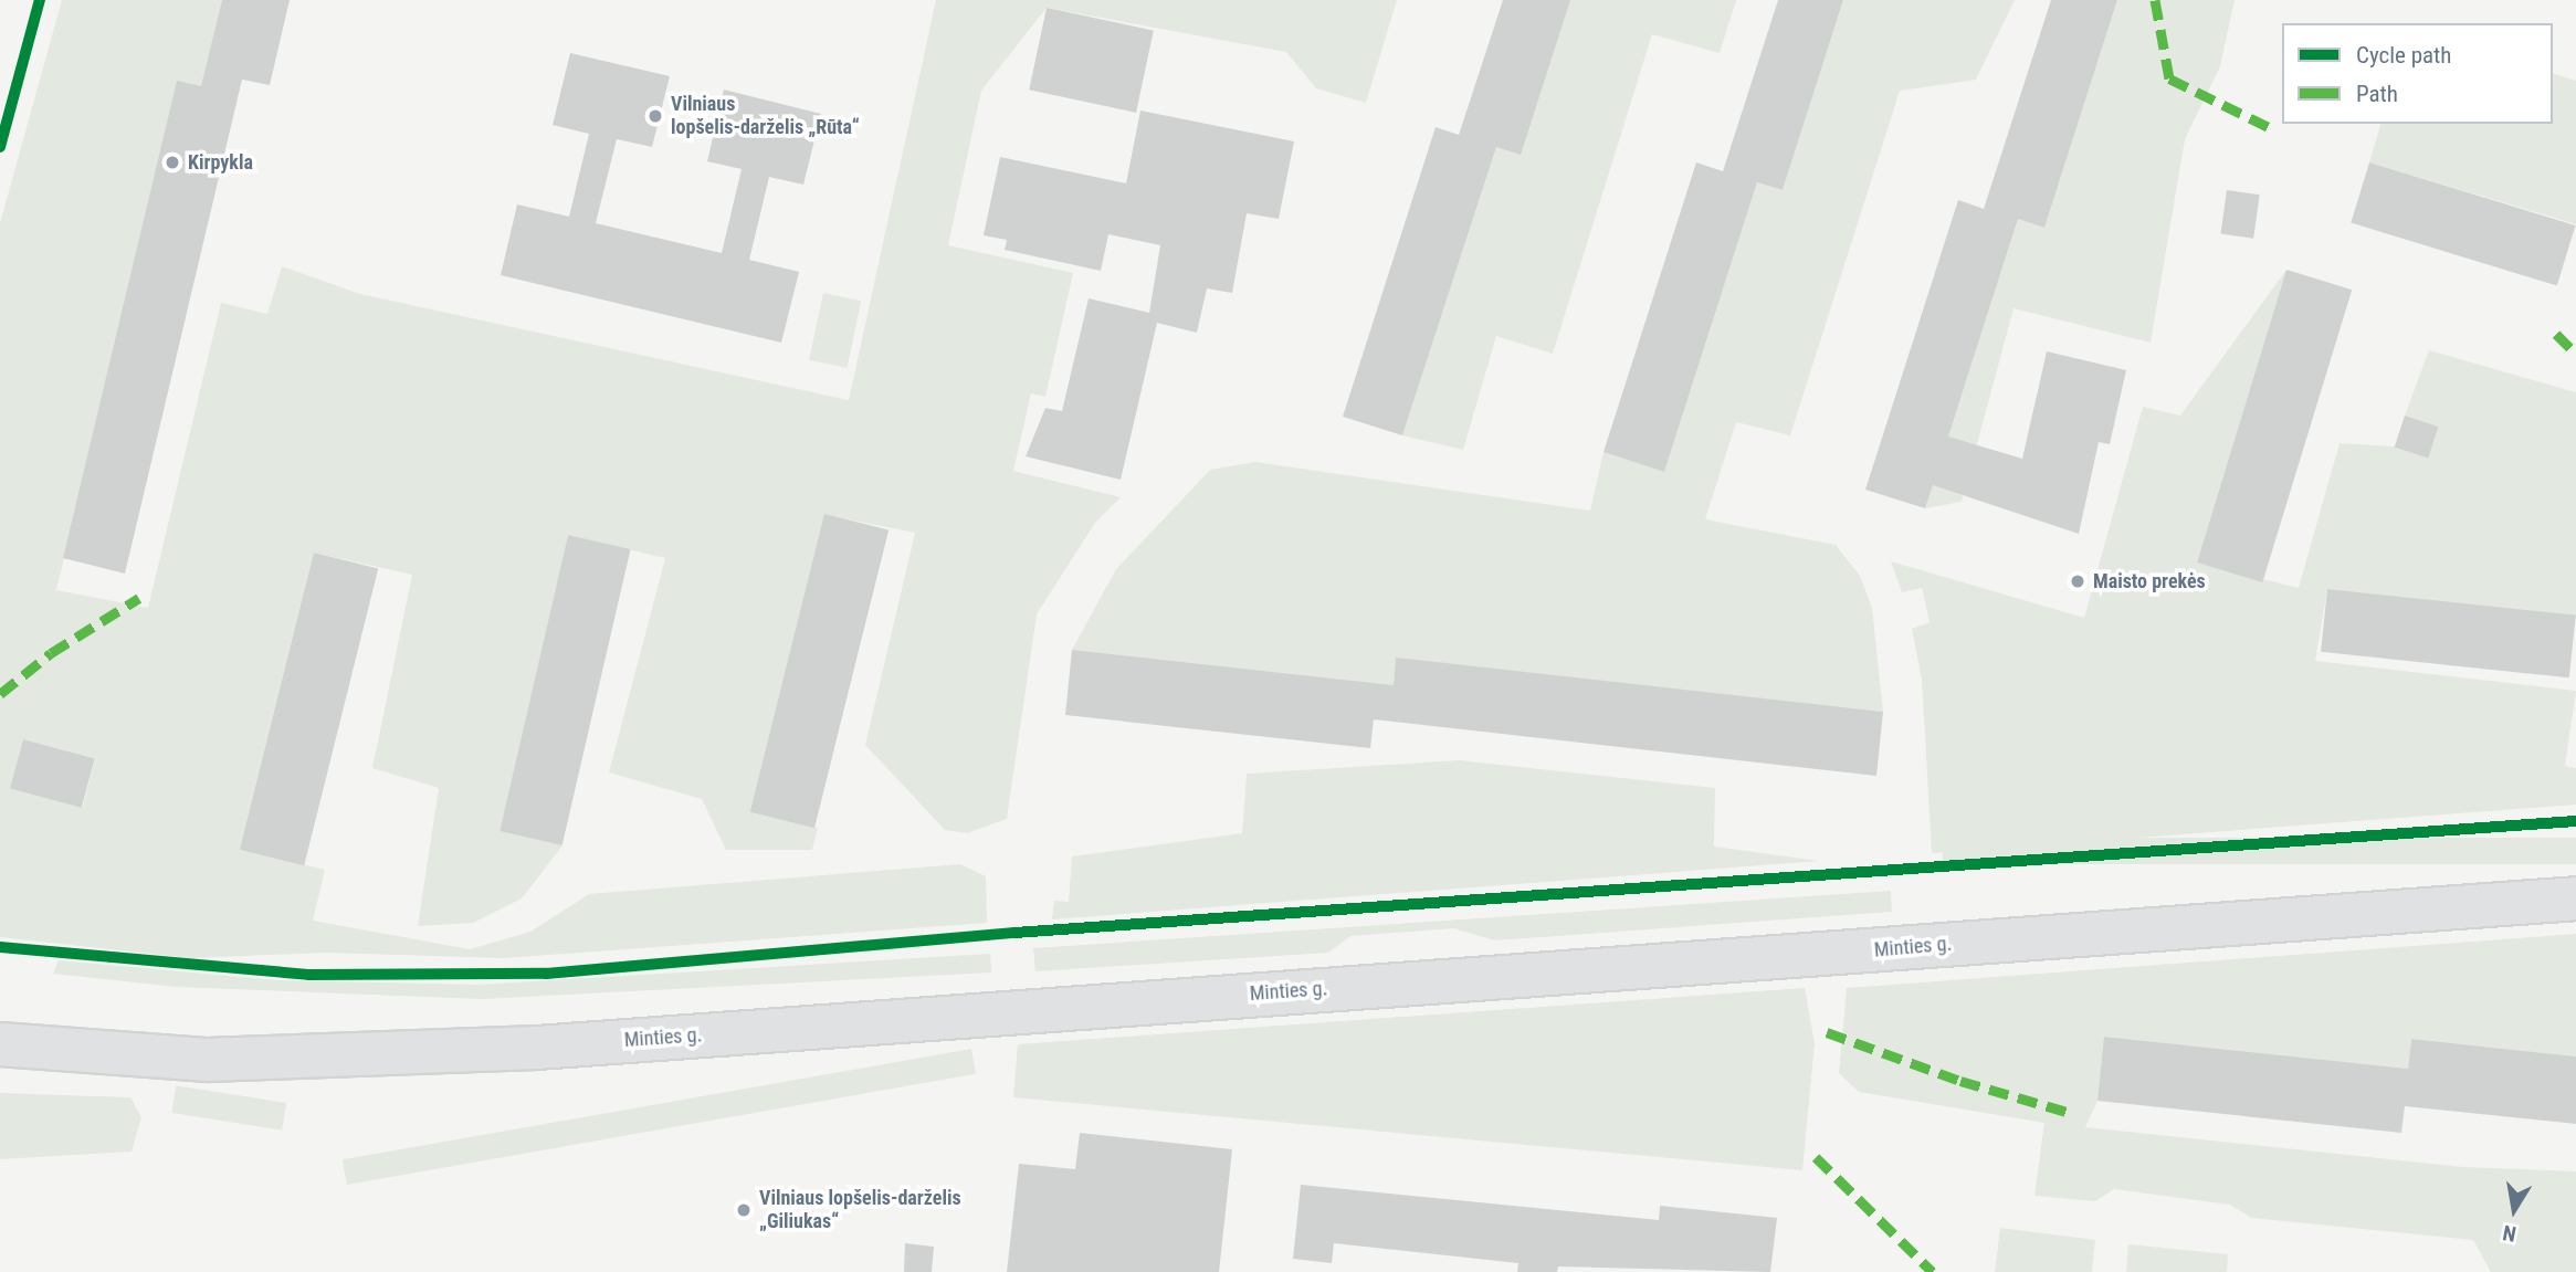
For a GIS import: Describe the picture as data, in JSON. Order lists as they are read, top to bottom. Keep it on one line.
{"streets":{"main road":["Minties g."]},"places":["Vilniaus lopšelis-darželis „Rūta“","Kirpykla","Maisto prekės","Vilniaus lopšelis-darželis „Giliukas“"],"legend":["Cycle path","Path"],"north":"bottom"}
